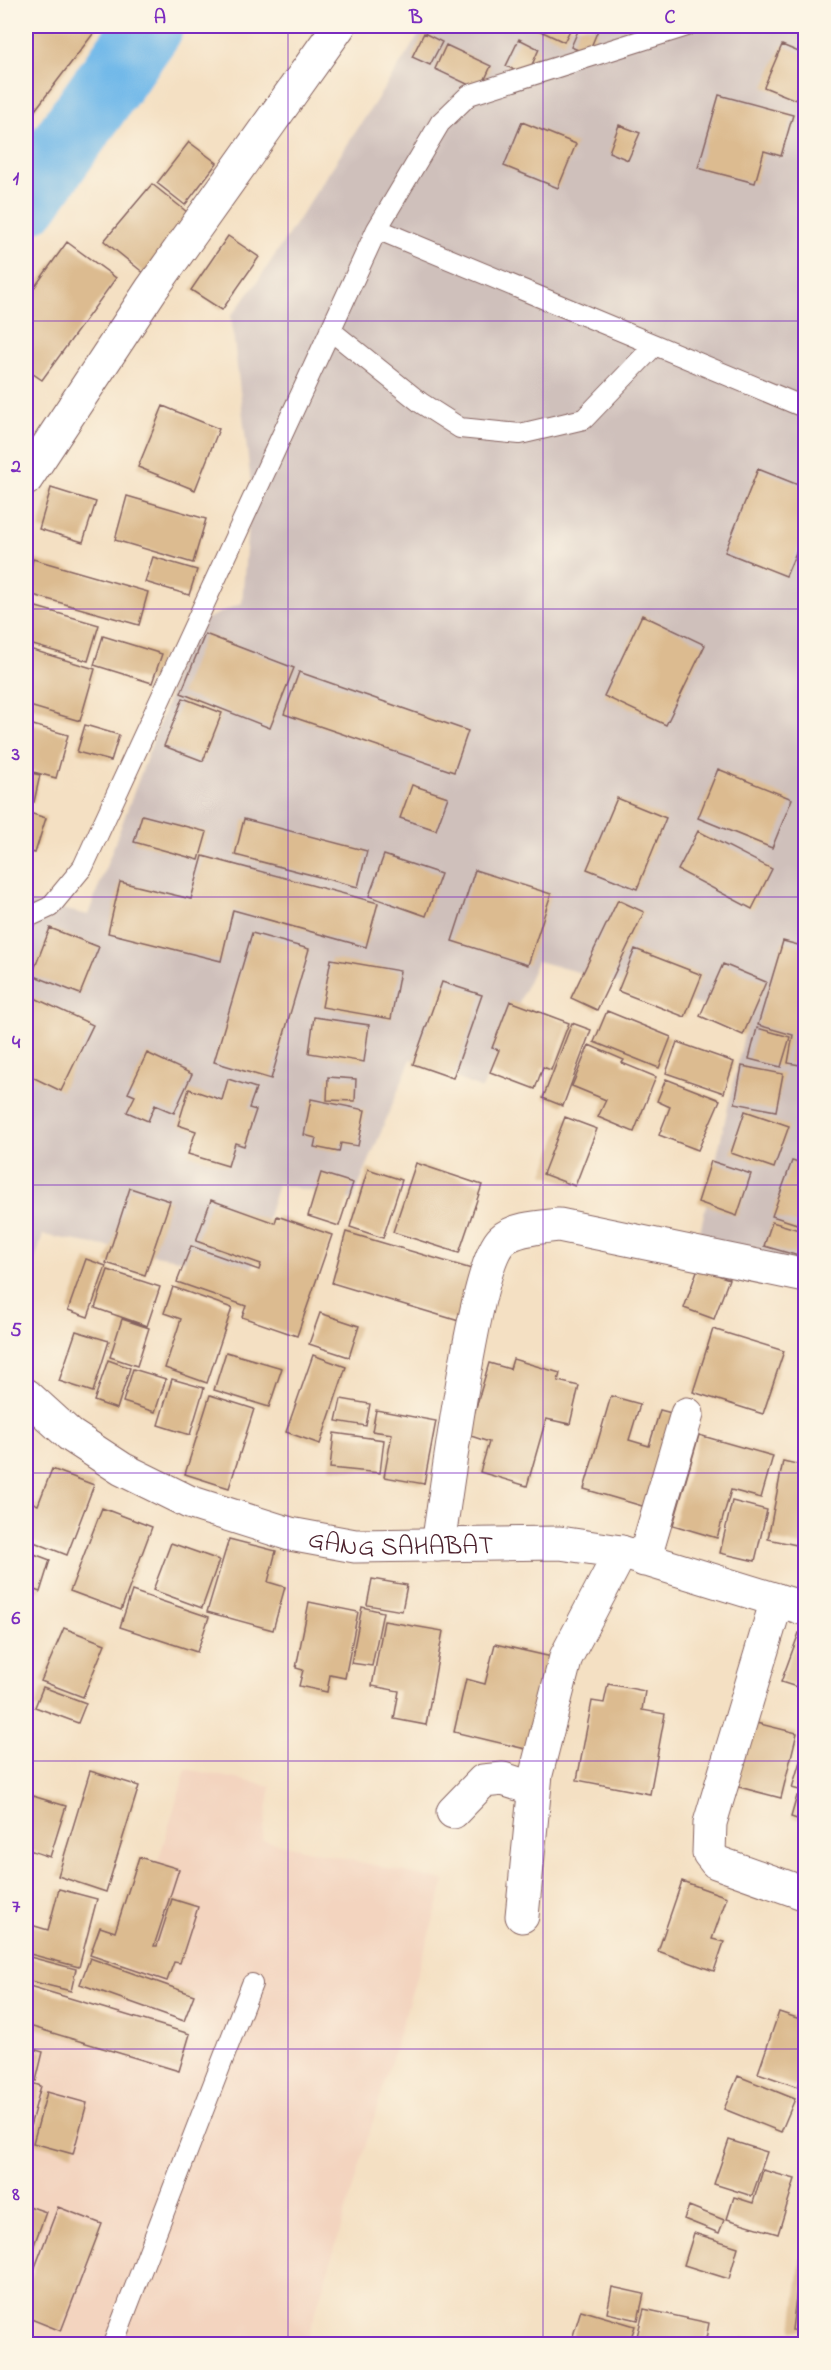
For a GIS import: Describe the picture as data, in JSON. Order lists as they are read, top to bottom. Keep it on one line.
{"streets":{"street":["GANG SAHABAT"]},"grid":{"columns":["A","B","C"],"rows":["1","2","3","4","5","6","7","8"]}}
